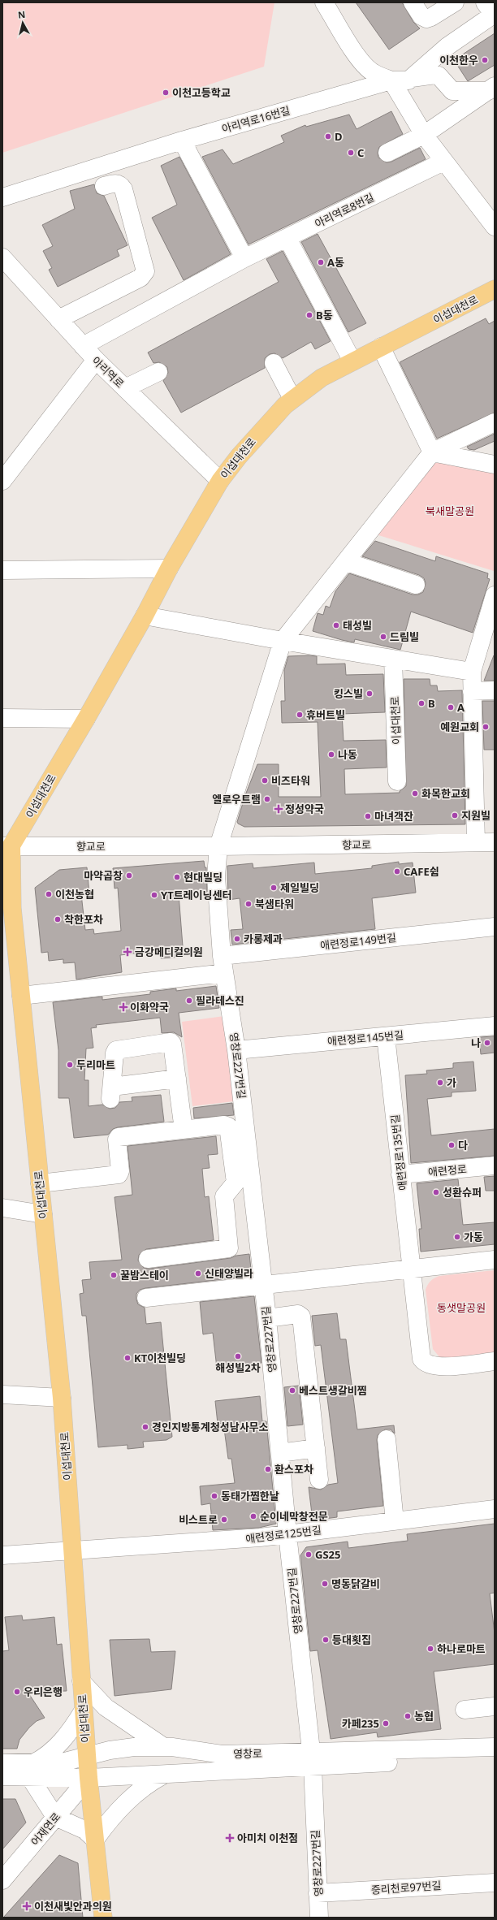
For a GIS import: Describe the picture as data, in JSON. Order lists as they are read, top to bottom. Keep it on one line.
{"streets":{"main road":["이섭대천로"],"street":["아리역로16번길","아리역로8번길","아리역로","향교로","애련정로149번길","애련정로145번길","영창로227번길","애련정로135번길","애련정로","애련정로125번길","영창로","어재연로","중리천로97번길"]},"crossings":[["아리역로8번길","아리역로"],["이섭대천로","아리역로"],["이섭대천로","향교로"],["이섭대천로","애련정로125번길"],["이섭대천로","영창로"],["이섭대천로","어재연로"],["향교로","영창로227번길"],["애련정로149번길","영창로227번길"],["애련정로145번길","영창로227번길"],["애련정로145번길","애련정로135번길"],["영창로227번길","애련정로125번길"],["영창로227번길","영창로"],["영창로227번길","중리천로97번길"],["애련정로135번길","애련정로"],["영창로","어재연로"]],"parks":["북새말공원","동샛말공원"],"places":{"other":["이천한우","이천고등학교","D","C","A동","B동","태성빌","드림빌","킹스빌","B","A","휴버트빌","예원교회","나동","비즈타워","화목한교회","엘로우트램","지원빌","마녀객잔","CAFE쉼","마약곱창","현대빌딩","제일빌딩","이천농협","YT트레이닝센터","북샘타워","착한포차","카롱제과","필라테스진","나","두리마트","가","다","성환슈퍼","가동","신태양빌라","꿀밤스테이","해성빌2차","KT이천빌딩","베스트생갈비찜","경인지방통계청성남사무소","환스포차","동태가찜한날","순이네막창전문","비스트로","GS25","명동닭갈비","등대횟집","하나로마트","우리은행","농협","카페235"],"health":["정성약국","금강메디컬의원","이화약국","아미치 이천점","이천새빛안과의원"]},"north":"top"}
